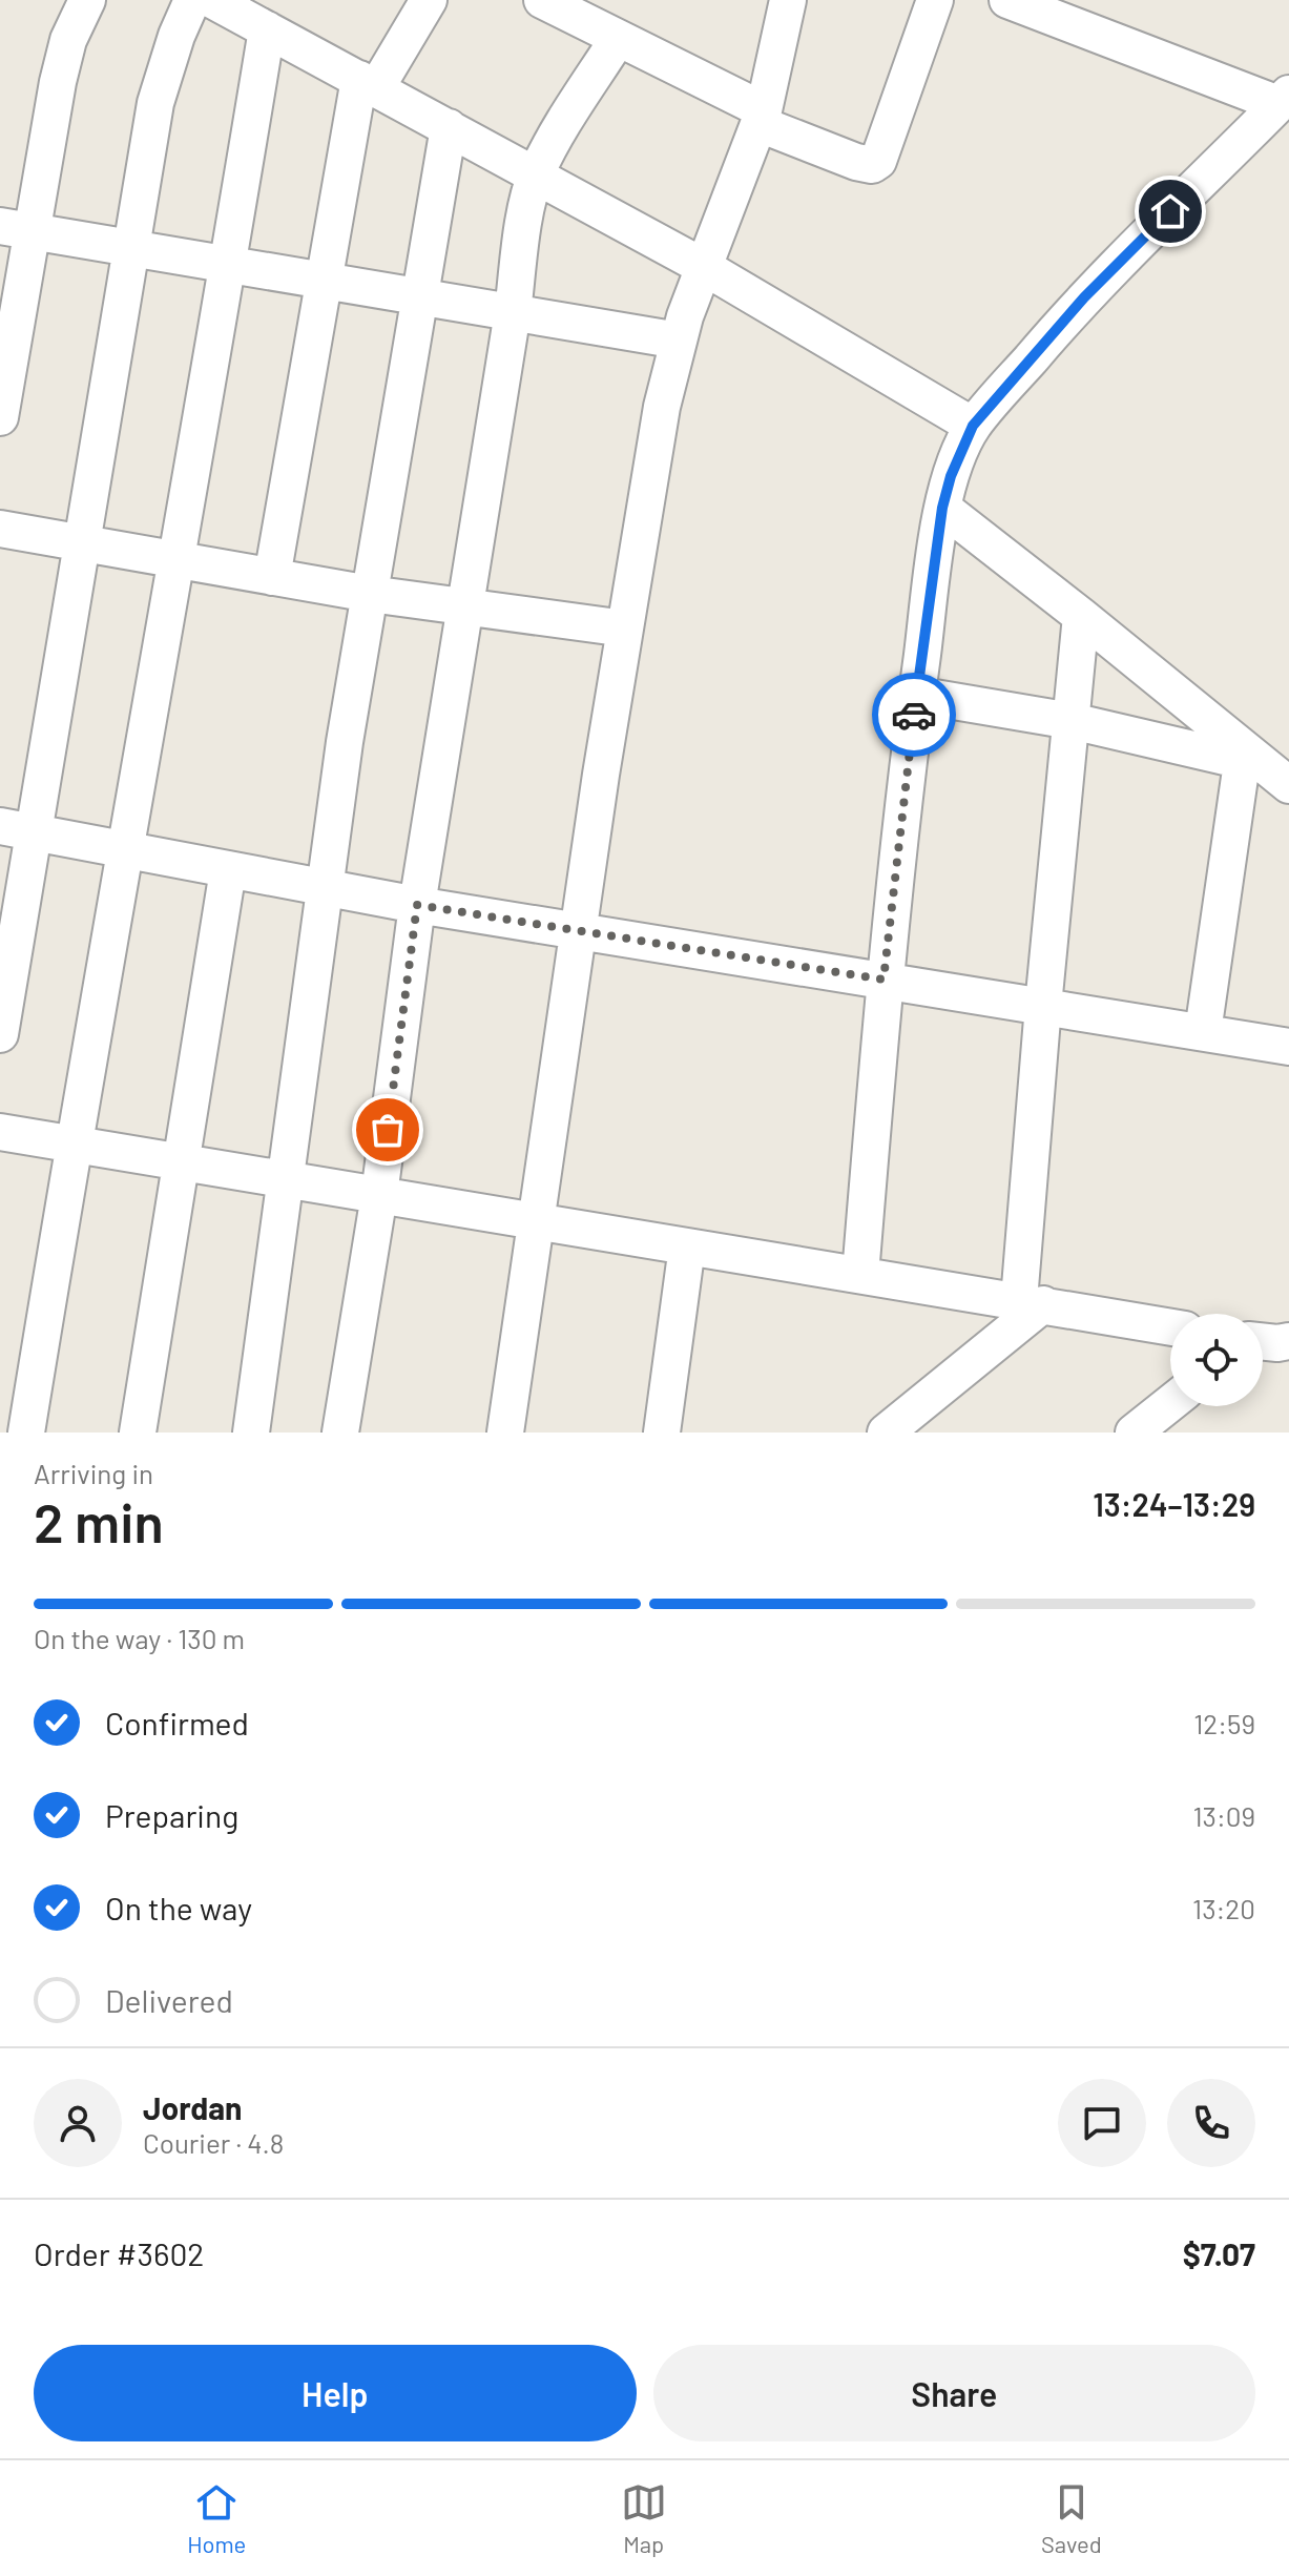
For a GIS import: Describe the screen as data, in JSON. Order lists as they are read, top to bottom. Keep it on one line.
{"page":{"heading":["2 min","Arriving in","13:24–13:29"],"panel":["Jordan","Courier · 4.8","Order #3602","$7.07"],"bar":"On the way · 130 m","list":[["Confirmed","12:59"],["Preparing","13:09"],["On the way","13:20"],"Delivered"],"buttons":["Help","Share"],"tabs":["Home","Map","Saved"]}}
